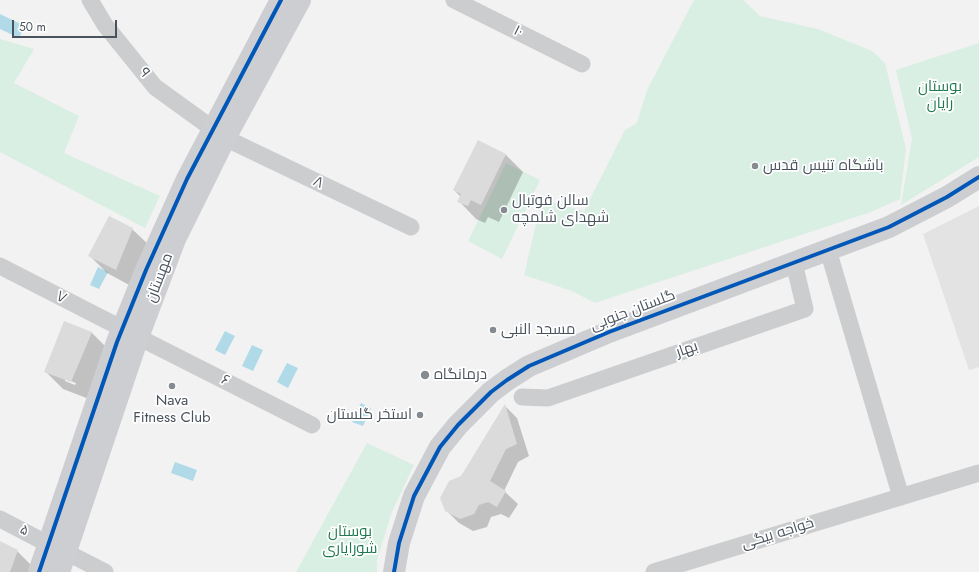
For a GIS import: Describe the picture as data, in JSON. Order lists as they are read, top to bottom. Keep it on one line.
{"streets":{"street":["۱۰","۹","۸","مهستان","۷","گلستان جنوبی","بهار","۶","۵","خواجه بیگی"]},"crossings":[["۹","۸"],["۹","مهستان"],["۸","مهستان"],["مهستان","۷"],["مهستان","۶"],["مهستان","۵"],["۷","۶"],["گلستان جنوبی","بهار"]],"parks":["بوستان رایان","بوستان شورایاری"],"places":["باشگاه تنیس قدس","سالن فوتبال شهدای شلمچه","مسجد النبی","درمانگاه","Nava Fitness Club","استخر گلستان"],"scale_bar":"50 m"}
